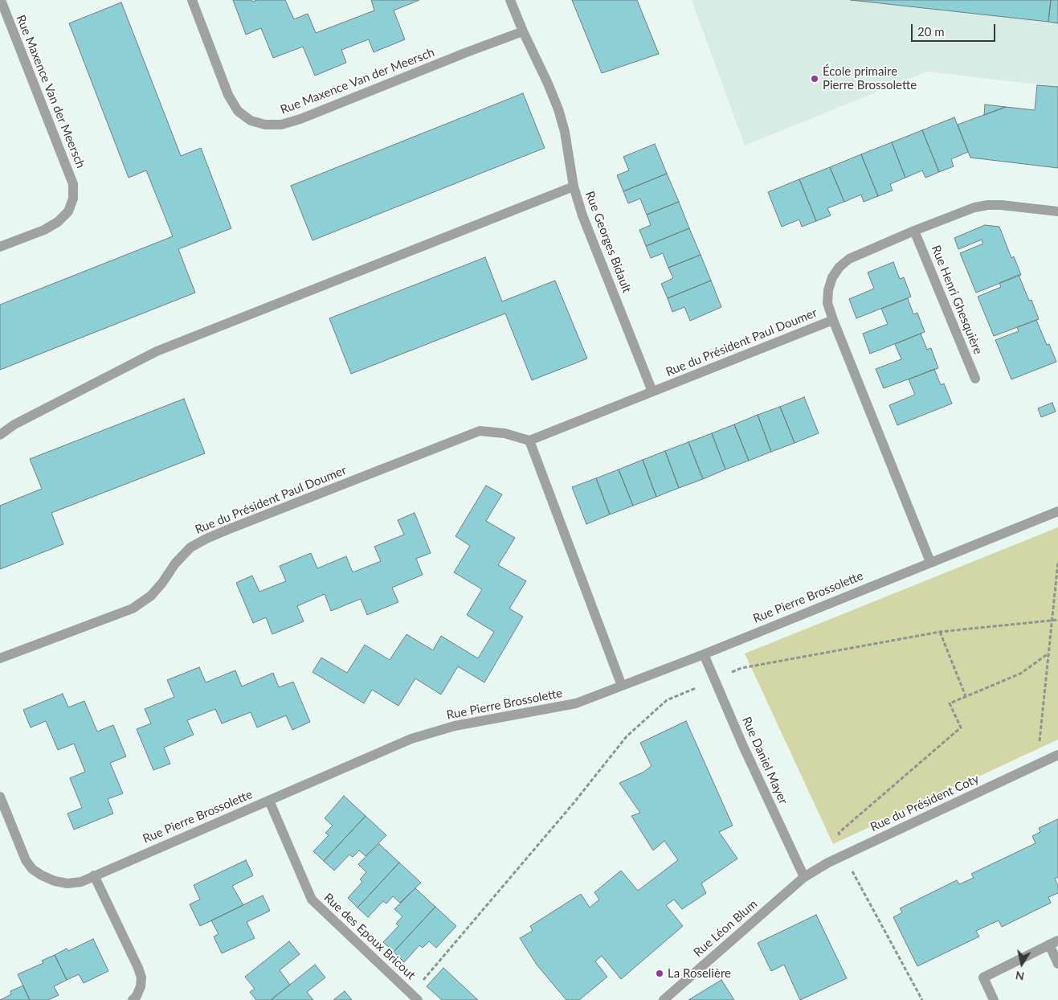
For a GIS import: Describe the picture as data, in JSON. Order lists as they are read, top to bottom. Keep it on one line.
{"streets":{"street":["Rue Maxence Van der Meersch","Rue Georges Bidault","Rue Henri Ghesquière","Rue du Président Paul Doumer","Rue Pierre Brossolette","Rue Daniel Mayer","Rue du Président Coty","Rue Léon Blum","Rue des Epoux Bricout"]},"crossings":[["Rue Maxence Van der Meersch","Rue Georges Bidault"],["Rue Georges Bidault","Rue du Président Paul Doumer"],["Rue du Président Paul Doumer","Rue Pierre Brossolette"],["Rue Pierre Brossolette","Rue Daniel Mayer"],["Rue Pierre Brossolette","Rue des Epoux Bricout"],["Rue Daniel Mayer","Rue du Président Coty"],["Rue Daniel Mayer","Rue Léon Blum"],["Rue du Président Coty","Rue Léon Blum"]],"places":["École primaire Pierre Brossolette","La Roselière"],"scale_bar":"20 m","north":"bottom"}
